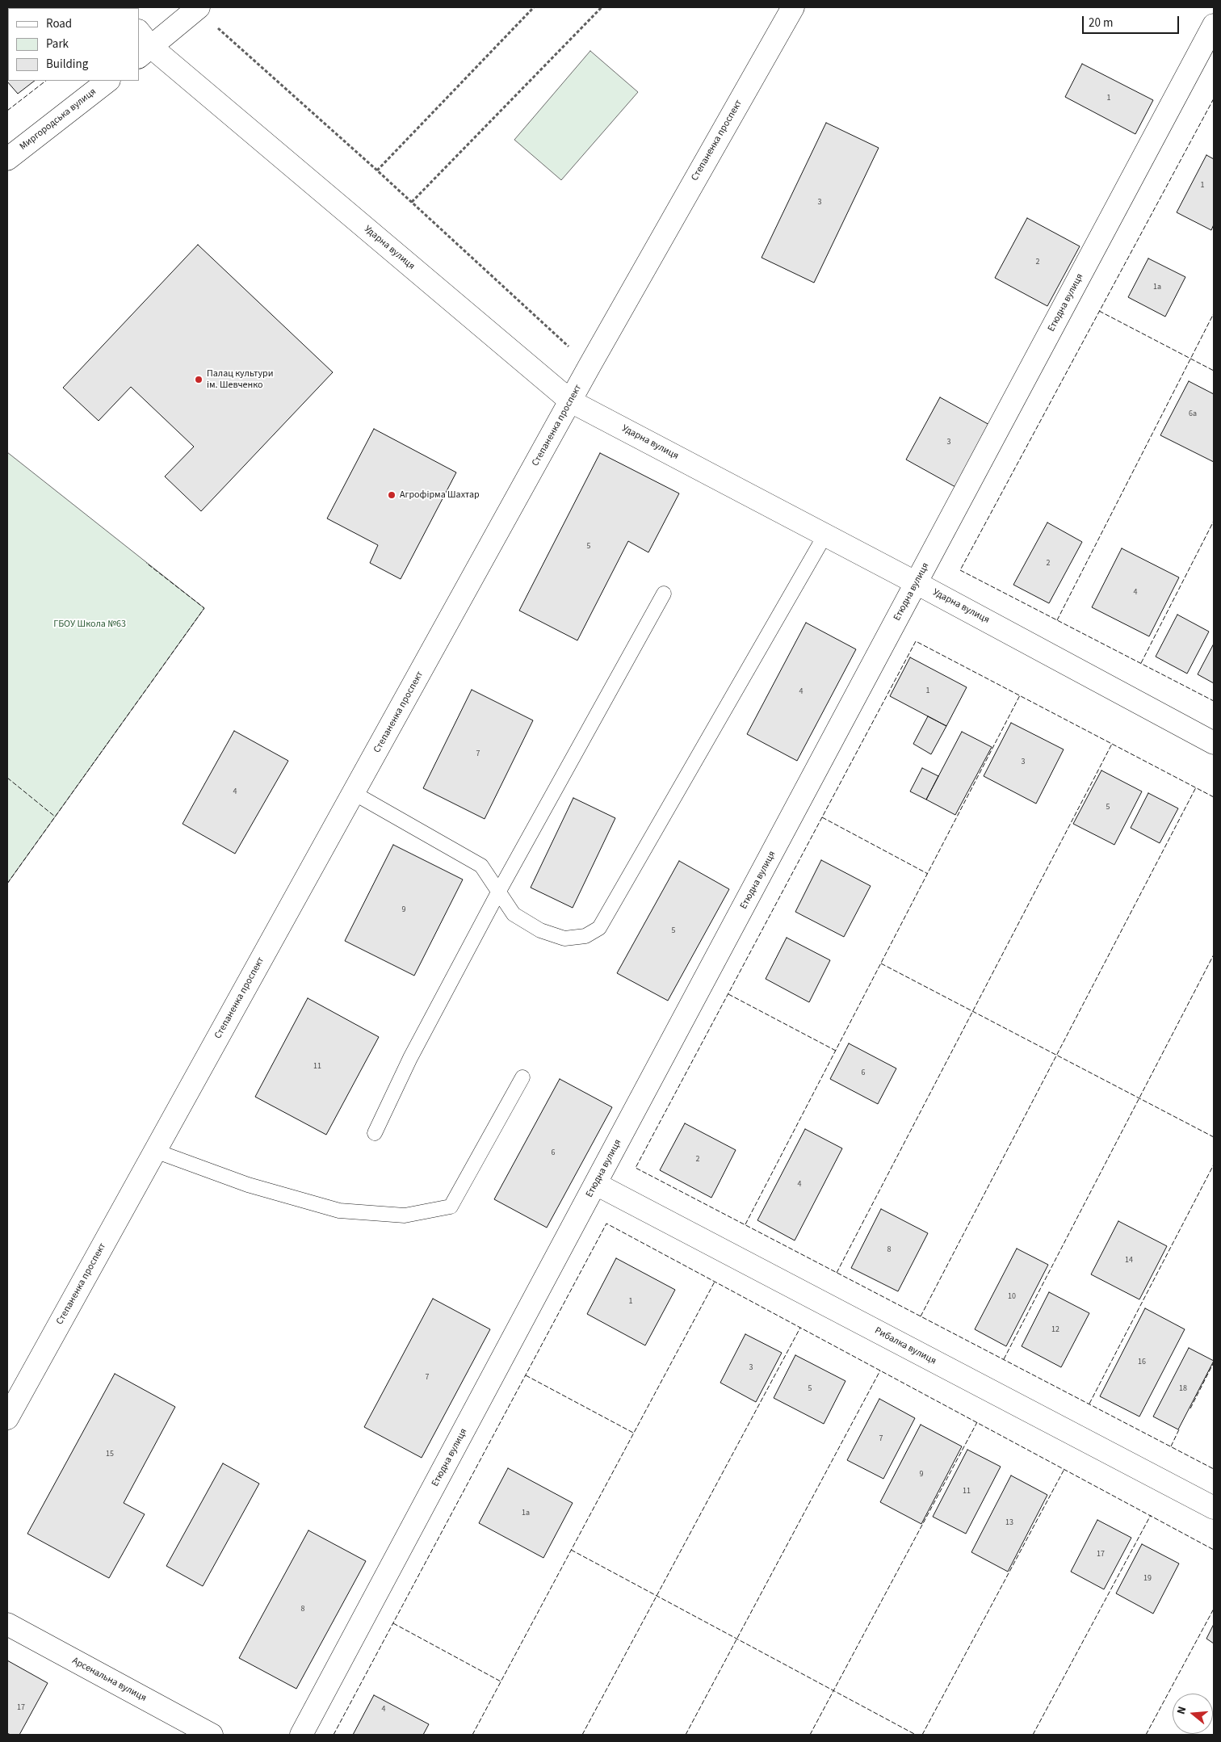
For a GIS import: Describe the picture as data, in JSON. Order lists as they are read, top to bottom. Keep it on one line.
{"streets":{"street":["Миргородська вулиця","Степаненка проспект","Ударна вулиця","Етюдна вулиця","Рибалка вулиця","Арсенальна вулиця"]},"crossings":[["Степаненка проспект","Ударна вулиця"],["Ударна вулиця","Етюдна вулиця"],["Етюдна вулиця","Рибалка вулиця"]],"parks":["ГБОУ Школа №63"],"places":["Палац культури ім. Шевченко","Агрофірма Шахтар"],"house_numbers":["1","1","3","2","1а","6а","3","5","2","4","1","4","7","3","4","5","9","5","11","6","6","2","4","8","14","10","1","12","16","3","7","5","18","7","15","9","11","1а","13","17","19","8","17","4"],"legend":["Road","Park","Building"],"scale_bar":"20 m","north":"left"}
